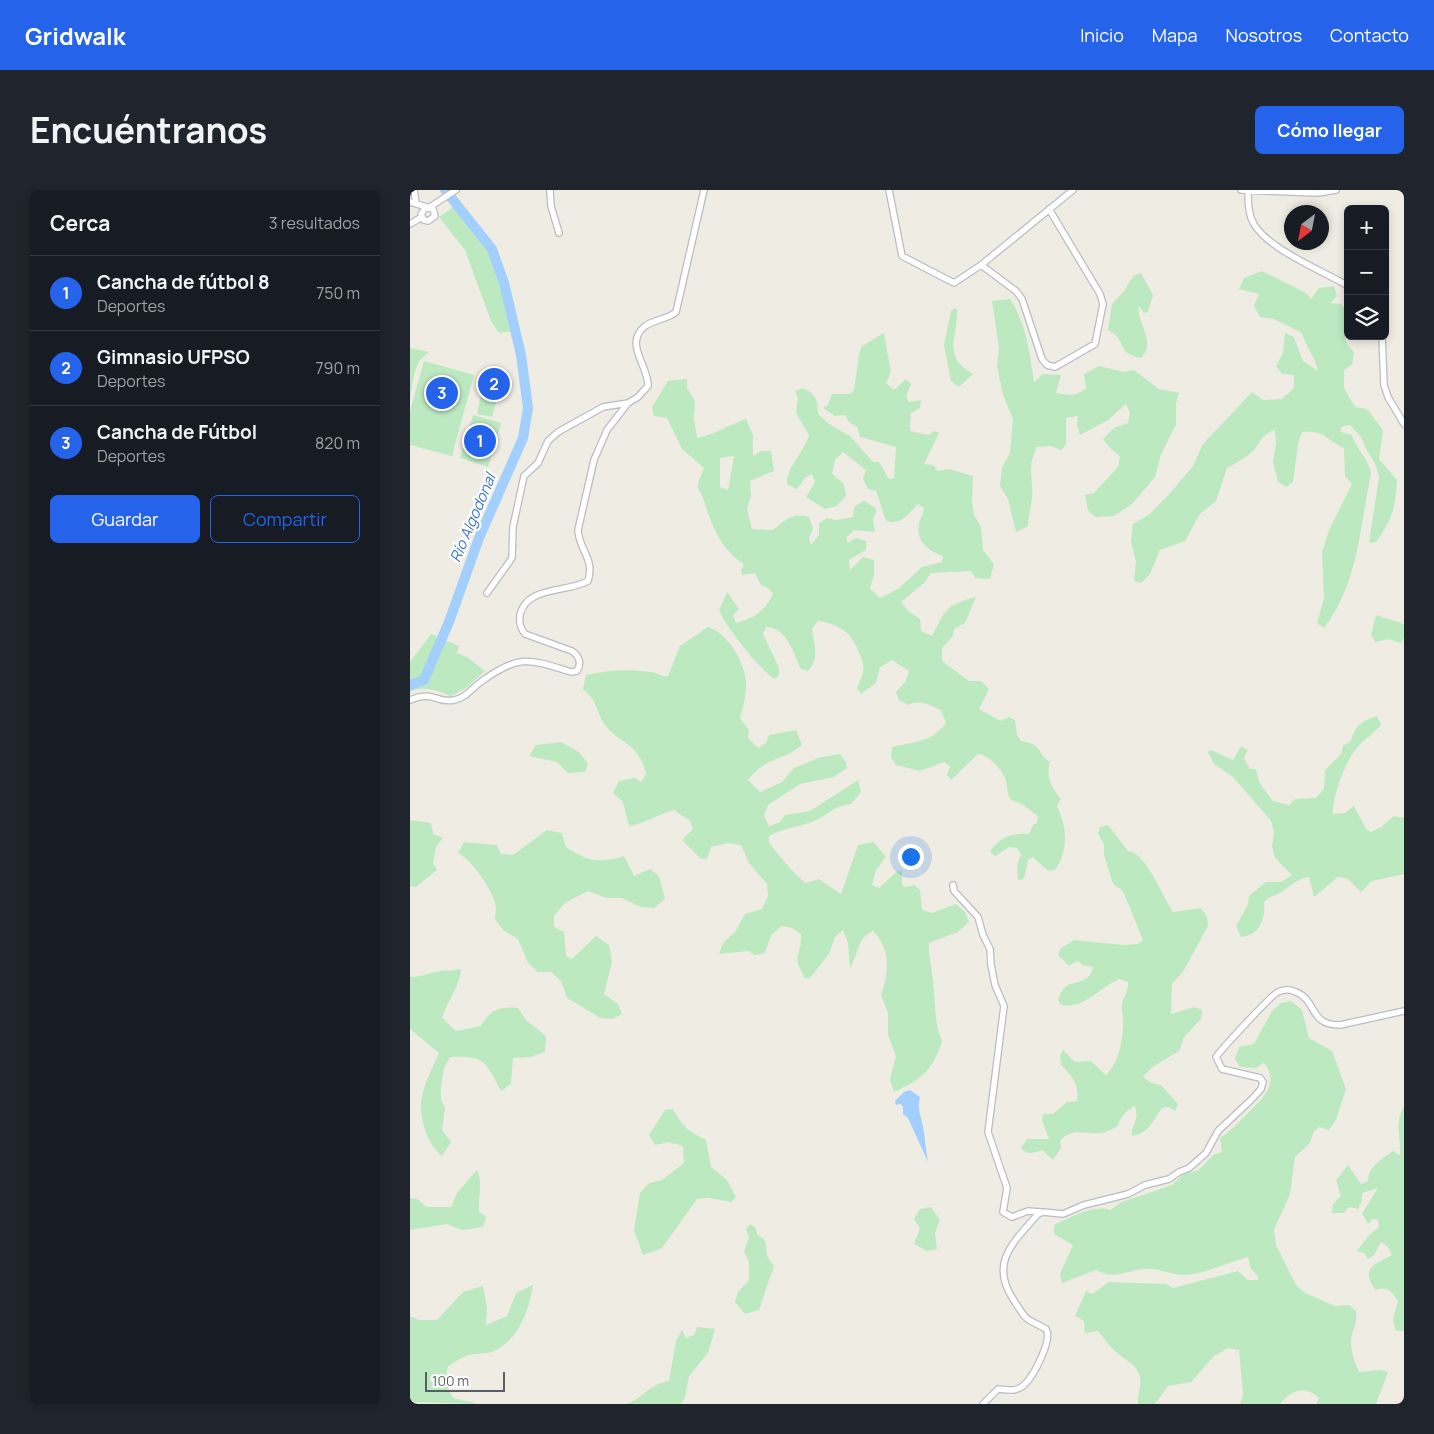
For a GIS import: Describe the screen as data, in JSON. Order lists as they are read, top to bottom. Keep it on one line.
{"water":["Río Algodonal"],"scale_bar":"100 m","north":"bottom left","page":{"header":"Gridwalk","nav":["Inicio","Mapa","Nosotros","Contacto"],"title":"Encuéntranos","buttons":["Cómo llegar",["Guardar","Compartir"]],"heading":["Cerca","3 resultados"],"map_buttons":["+","−"],"list":[{"mark":"1","name":"Cancha de fútbol 8","note":"Deportes","value":"750 m"},{"mark":"2","name":"Gimnasio UFPSO","note":"Deportes","value":"790 m"},{"mark":"3","name":"Cancha de Fútbol","note":"Deportes","value":"820 m"}],"pins":["2","3","1"],"scale":"100 m"}}
